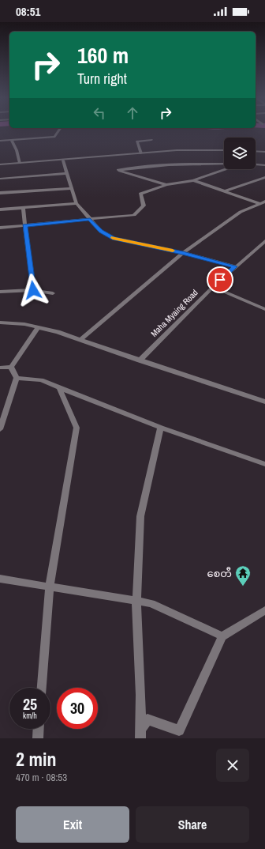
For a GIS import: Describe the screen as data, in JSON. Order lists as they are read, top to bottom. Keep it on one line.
{"streets":{"street":["Maha Myaing Road"]},"places":{"temple":["စေတီ"]},"page":{"status":"08:51","turn":["160 m","Turn right"],"speed":"25 km/h","limit":"30","heading":["2 min","470 m · 08:53"],"buttons":["Exit","Share"]}}
